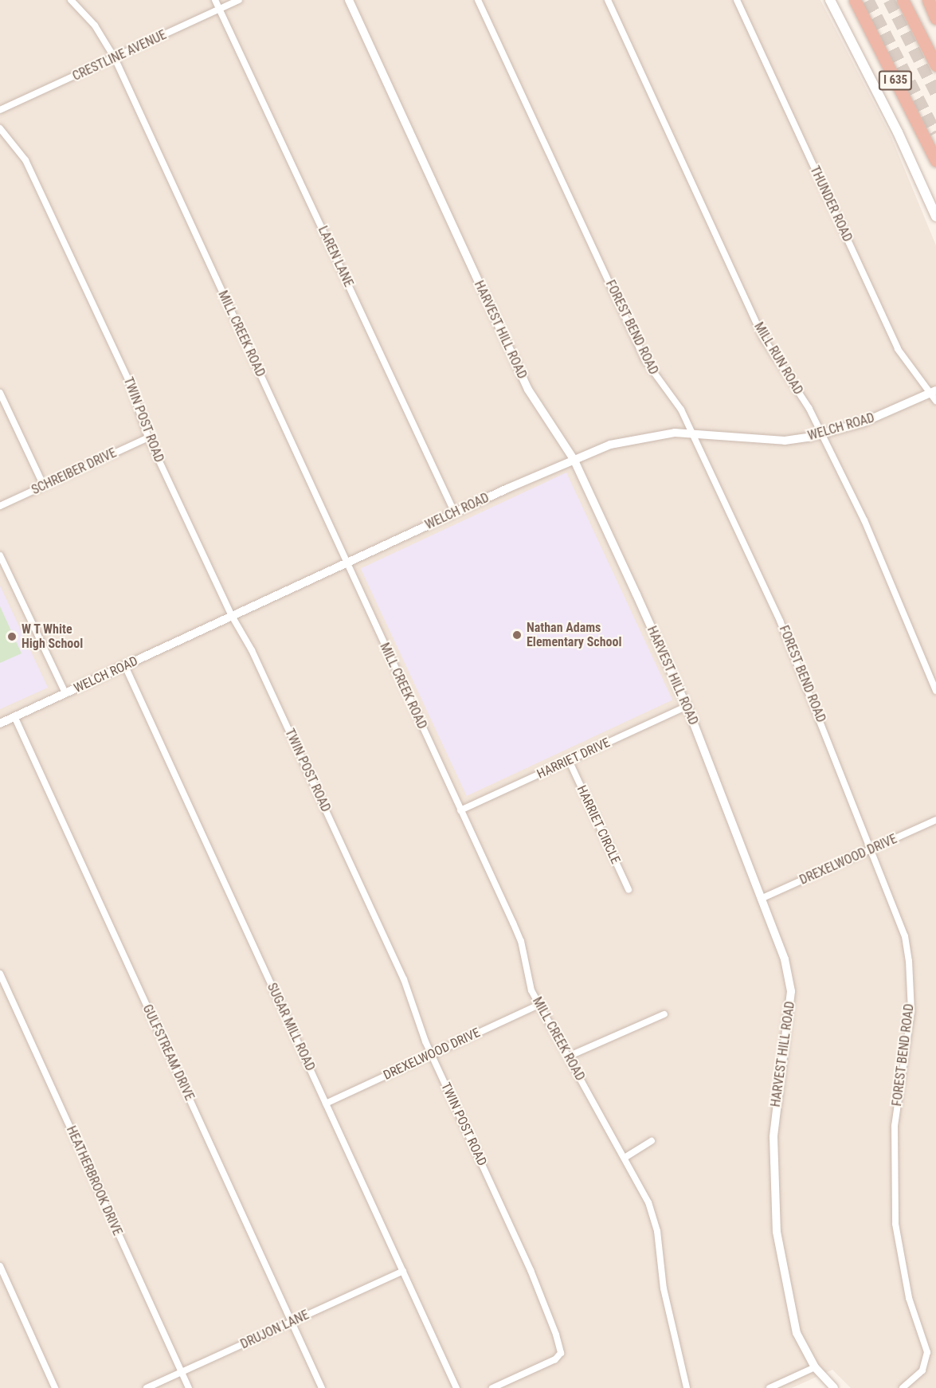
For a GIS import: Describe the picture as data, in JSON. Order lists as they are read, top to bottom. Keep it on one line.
{"streets":{"highway":["I 635"],"street":["CRESTLINE AVENUE","THUNDER ROAD","LAREN LANE","FOREST BEND ROAD","HARVEST HILL ROAD","MILL CREEK ROAD","MILL RUN ROAD","TWIN POST ROAD","WELCH ROAD","SCHREIBER DRIVE","HARRIET DRIVE","HARRIET CIRCLE","DREXELWOOD DRIVE","SUGAR MILL ROAD","GULFSTREAM DRIVE","HEATHERBROOK DRIVE","DRUJON LANE"]},"crossings":[["CRESTLINE AVENUE","LAREN LANE"],["CRESTLINE AVENUE","MILL CREEK ROAD"],["THUNDER ROAD","WELCH ROAD"],["LAREN LANE","WELCH ROAD"],["FOREST BEND ROAD","WELCH ROAD"],["FOREST BEND ROAD","DREXELWOOD DRIVE"],["HARVEST HILL ROAD","WELCH ROAD"],["HARVEST HILL ROAD","HARRIET DRIVE"],["HARVEST HILL ROAD","DREXELWOOD DRIVE"],["MILL CREEK ROAD","WELCH ROAD"],["MILL CREEK ROAD","HARRIET DRIVE"],["MILL CREEK ROAD","DREXELWOOD DRIVE"],["MILL RUN ROAD","WELCH ROAD"],["TWIN POST ROAD","WELCH ROAD"],["TWIN POST ROAD","SCHREIBER DRIVE"],["TWIN POST ROAD","DREXELWOOD DRIVE"],["WELCH ROAD","SUGAR MILL ROAD"],["WELCH ROAD","GULFSTREAM DRIVE"],["HARRIET DRIVE","HARRIET CIRCLE"],["DREXELWOOD DRIVE","SUGAR MILL ROAD"],["SUGAR MILL ROAD","DRUJON LANE"],["GULFSTREAM DRIVE","DRUJON LANE"],["HEATHERBROOK DRIVE","DRUJON LANE"]],"places":["Nathan Adams Elementary School","W T White High School"]}
